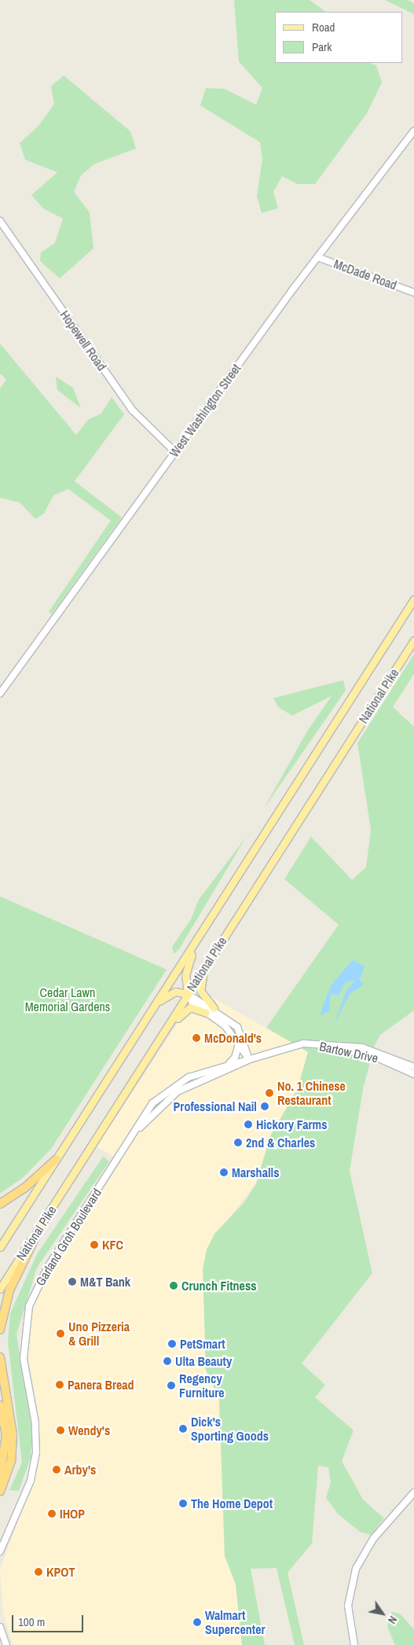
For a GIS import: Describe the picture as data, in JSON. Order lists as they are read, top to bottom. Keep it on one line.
{"streets":{"main road":["National Pike"],"street":["McDade Road","Hopewell Road","West Washington Street","Bartow Drive","Garland Groh Boulevard"]},"crossings":[["McDade Road","West Washington Street"],["Hopewell Road","West Washington Street"],["Bartow Drive","Garland Groh Boulevard"]],"parks":["Cedar Lawn Memorial Gardens"],"places":["McDonald's","No. 1 Chinese Restaurant","Professional Nail","Hickory Farms","2nd & Charles","Marshalls","KFC","M&T Bank","Crunch Fitness","Uno Pizzeria & Grill","PetSmart","Ulta Beauty","Panera Bread","Regency Furniture","Dick's Sporting Goods","Wendy's","Arby's","The Home Depot","IHOP","KPOT","Walmart Supercenter"],"legend":["Road","Park"],"scale_bar":"100 m","north":"bottom right"}
